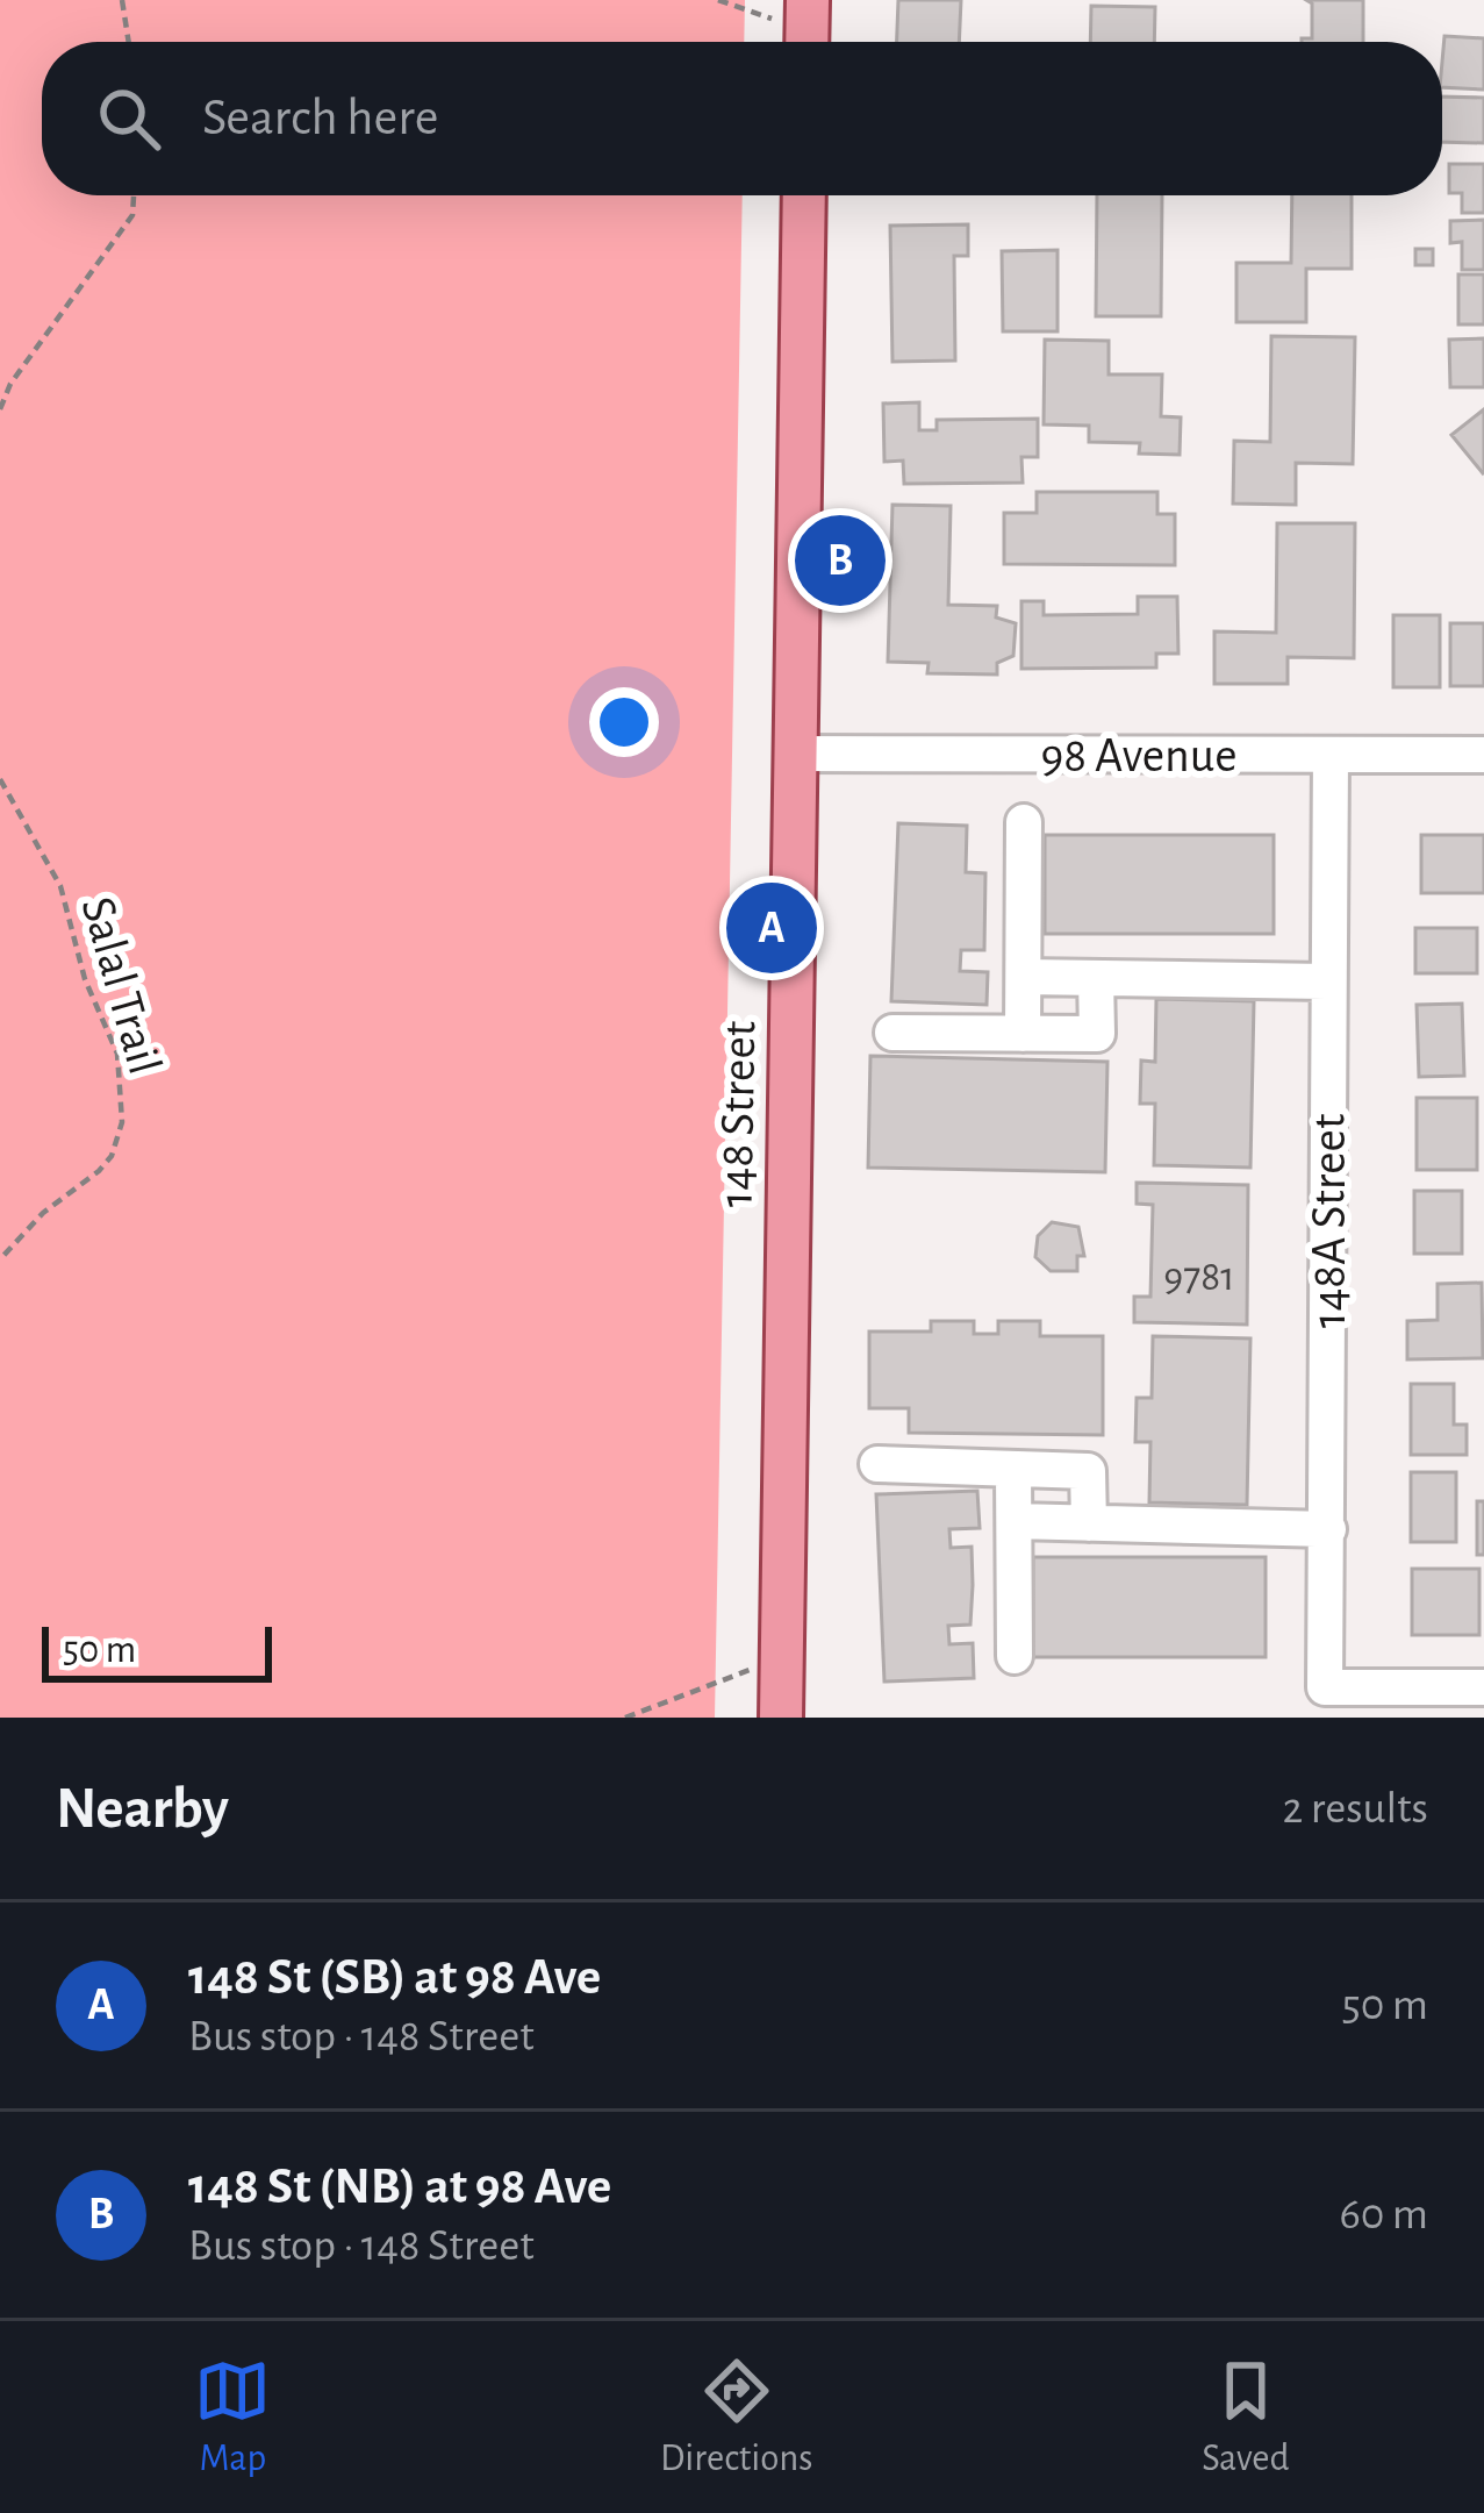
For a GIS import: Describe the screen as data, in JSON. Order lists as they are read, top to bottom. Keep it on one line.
{"streets":{"main road":["148 Street"],"street":["98 Avenue","148A Street"],"path":["Salal Trail"]},"crossings":[["98 Avenue","148 Street"],["98 Avenue","148A Street"]],"house_numbers":["9781"],"scale_bar":"50 m","page":{"search":"Search here","pins":["B","A"],"scale":"50 m","heading":["Nearby","2 results"],"list":[{"mark":"A","name":"148 St (SB) at 98 Ave","note":"Bus stop · 148 Street","value":"50 m"},{"mark":"B","name":"148 St (NB) at 98 Ave","note":"Bus stop · 148 Street","value":"60 m"}],"nav":["Map","Directions","Saved"]}}
